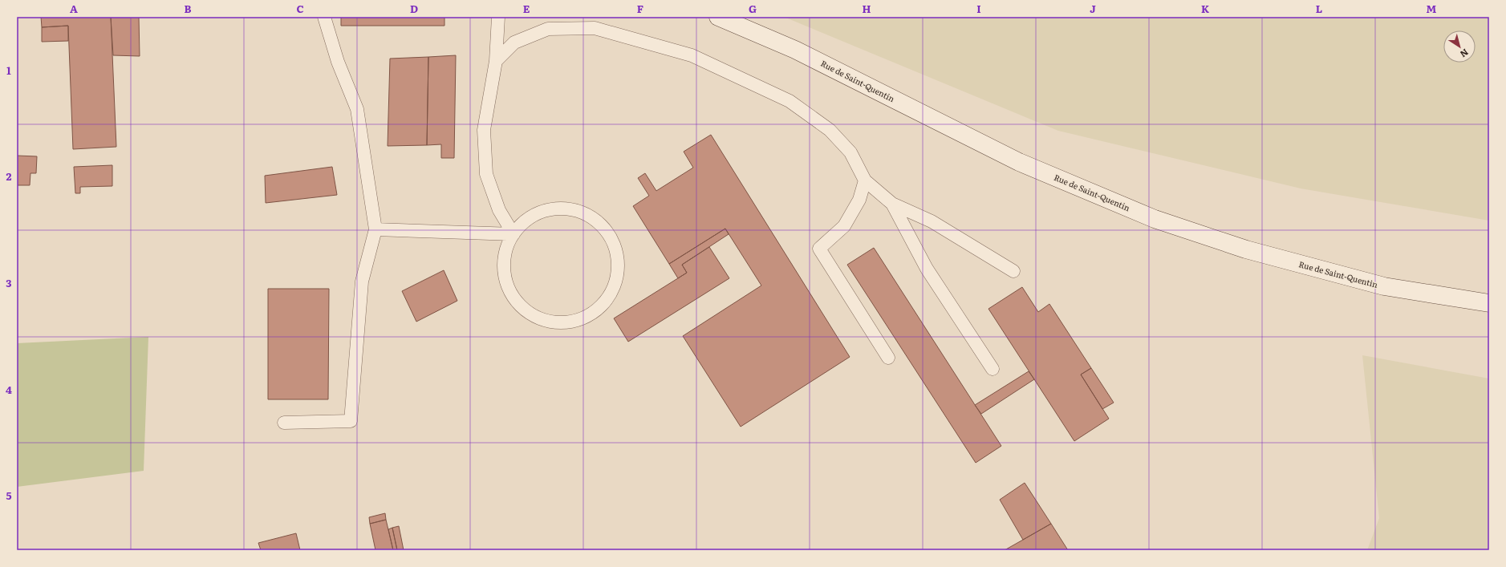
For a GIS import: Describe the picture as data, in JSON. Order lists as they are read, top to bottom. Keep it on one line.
{"streets":{"main road":["Rue de Saint-Quentin"]},"north":"bottom right","grid":{"columns":["A","B","C","D","E","F","G","H","I","J","K","L","M"],"rows":["1","2","3","4","5"]}}
